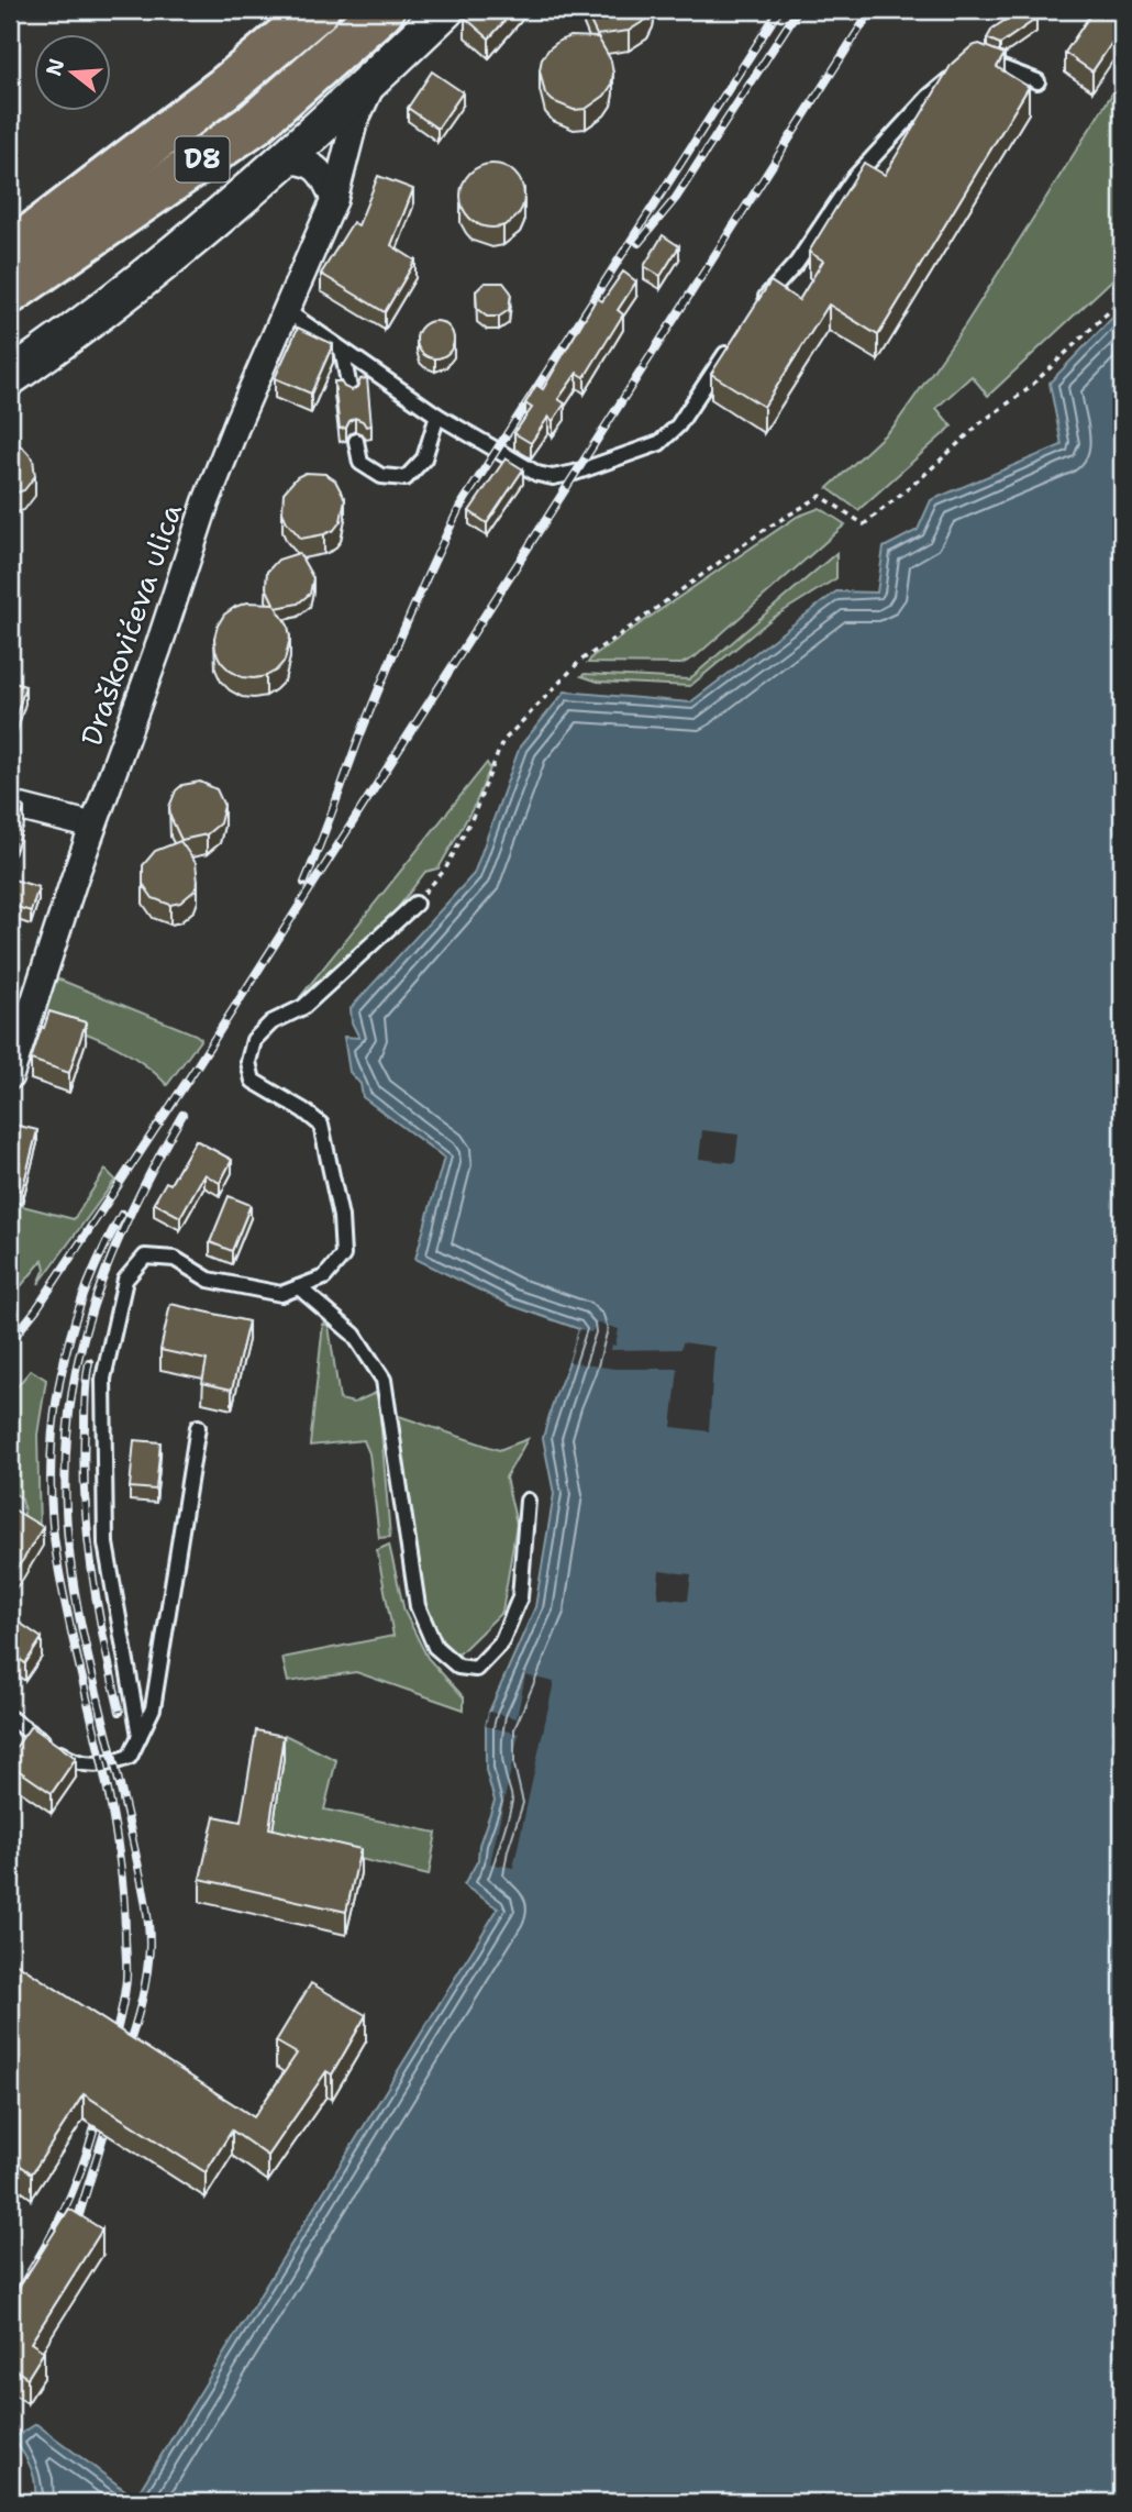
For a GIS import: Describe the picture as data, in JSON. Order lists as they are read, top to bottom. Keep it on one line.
{"streets":{"highway":["D8"],"street":["Draškovićeva ulica"]},"north":"left"}
